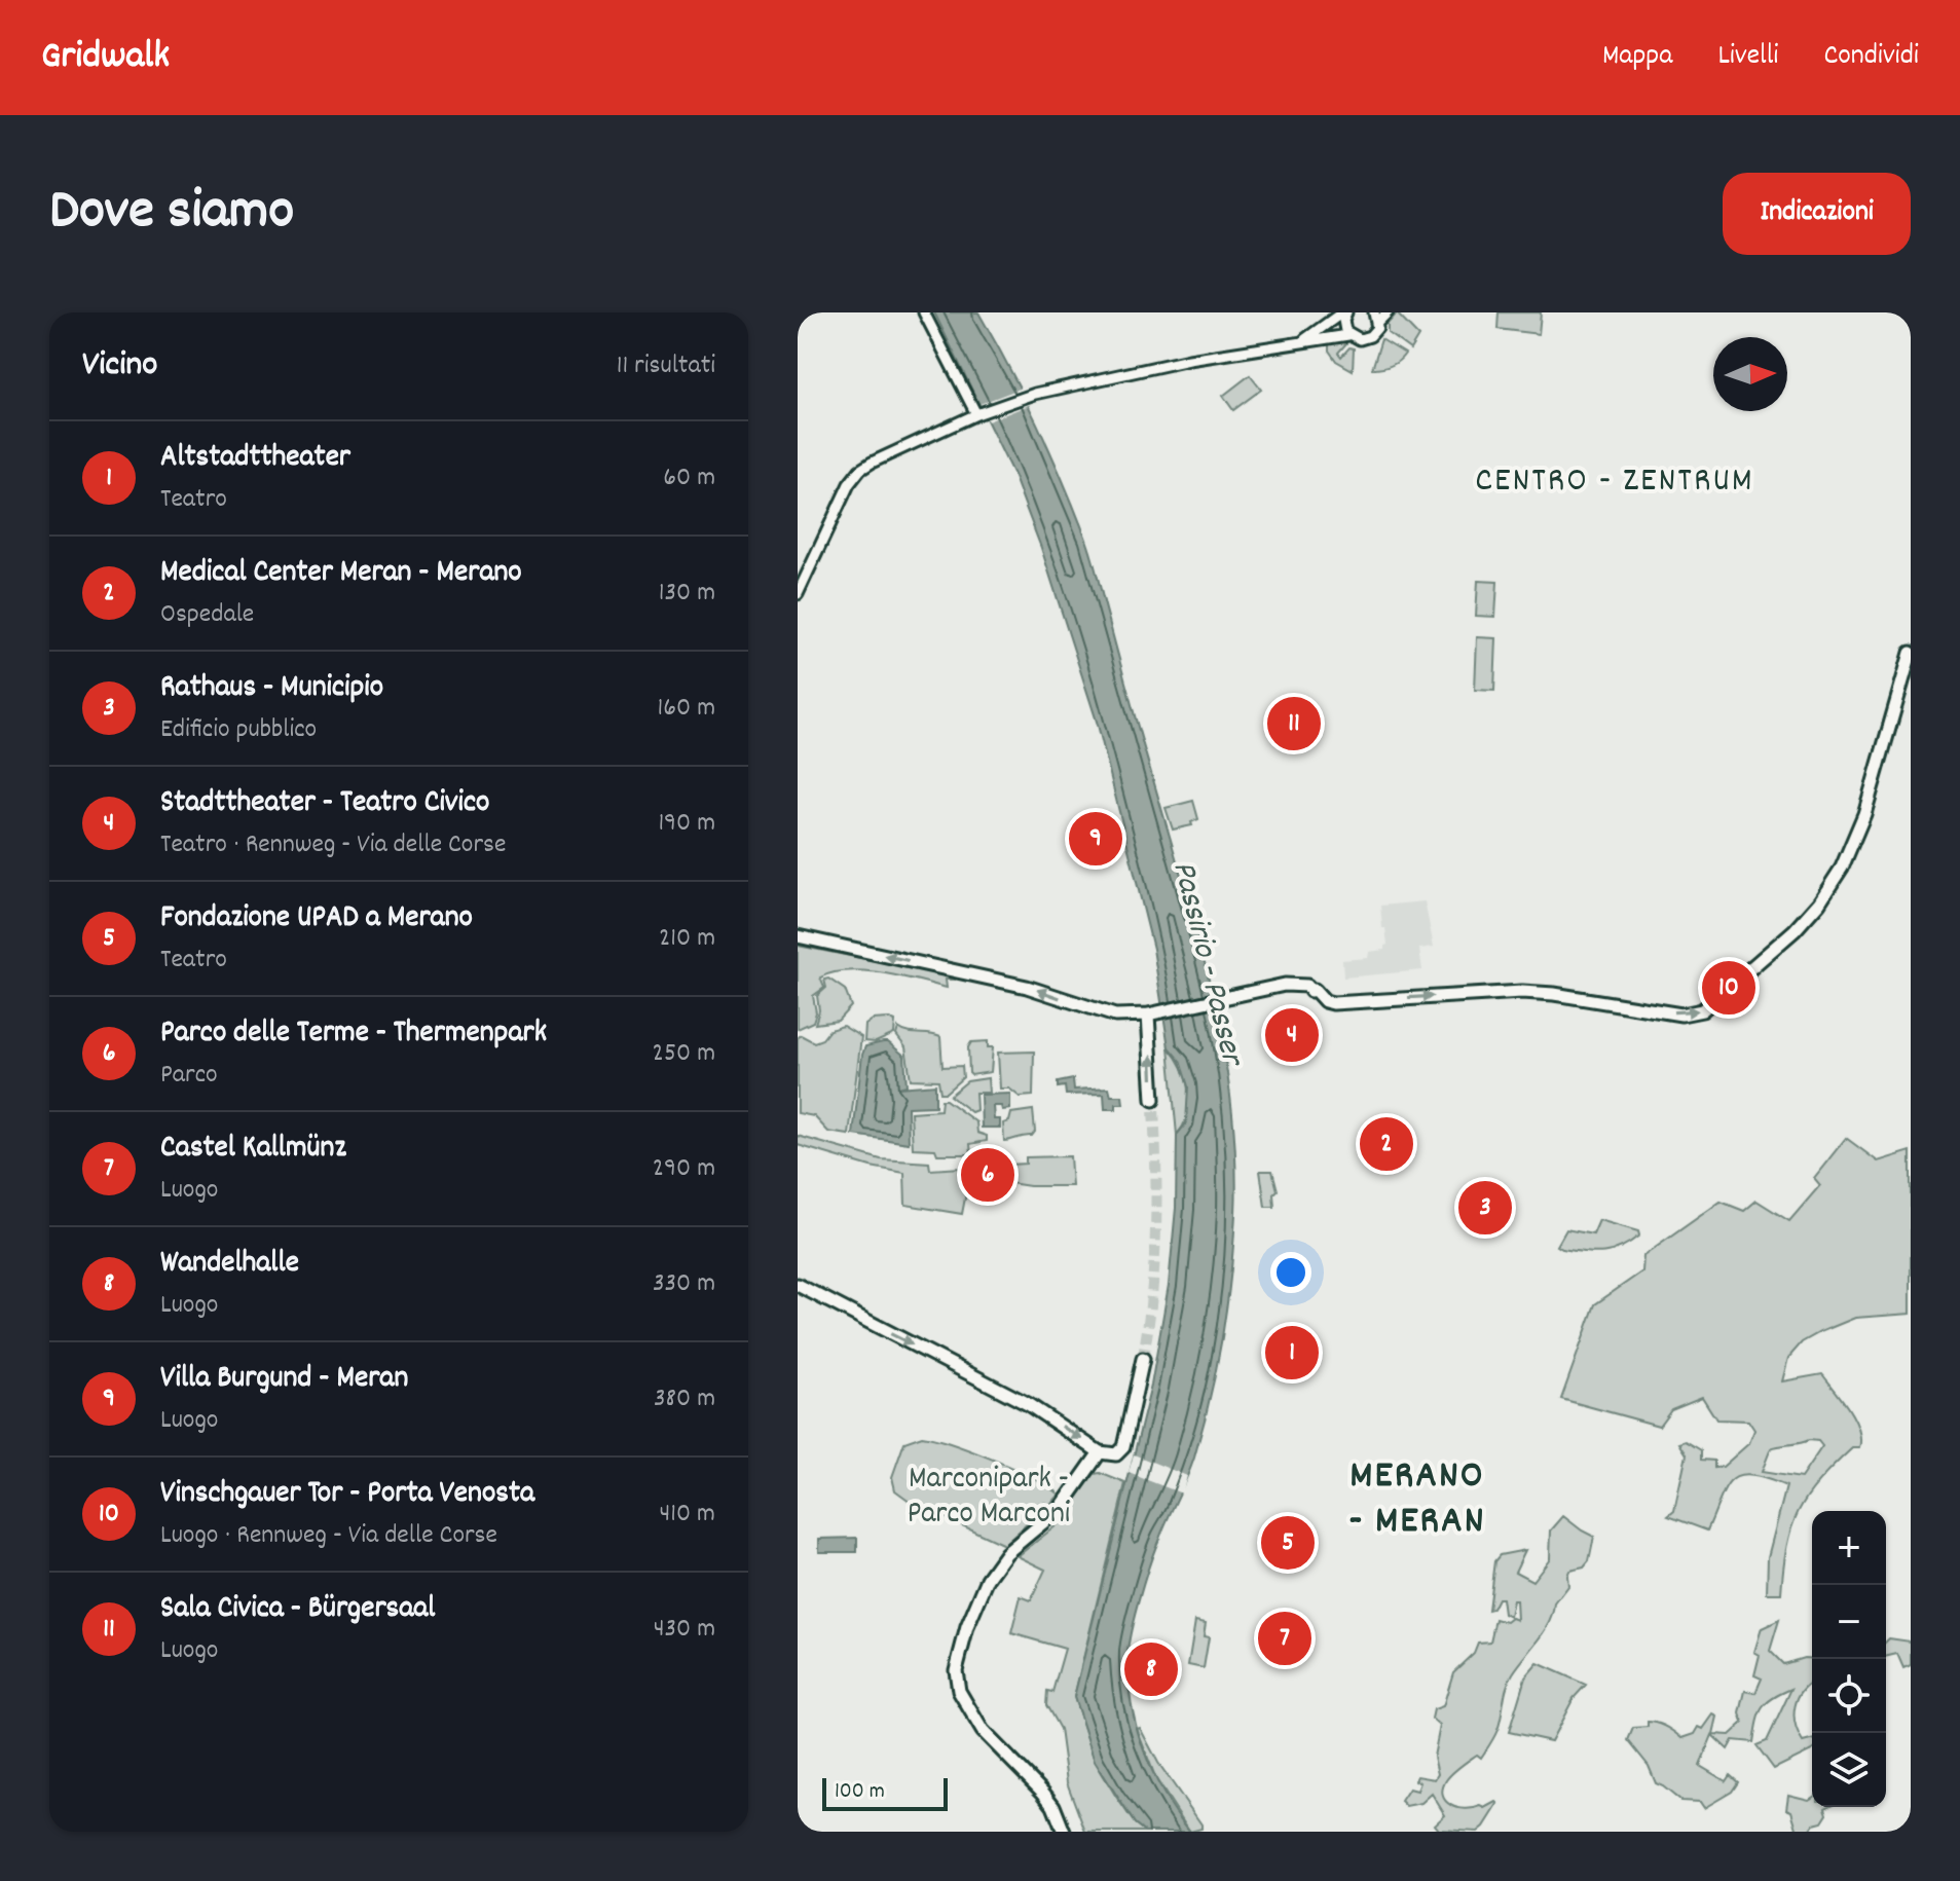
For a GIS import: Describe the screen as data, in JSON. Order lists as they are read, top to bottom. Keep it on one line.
{"districts":["CENTRO - ZENTRUM","MERANO - MERAN"],"water":["Passirio - Passer"],"parks":["Marconipark - Parco Marconi"],"scale_bar":"100 m","north":"right","page":{"header":"Gridwalk","nav":["Mappa","Livelli","Condividi"],"title":"Dove siamo","buttons":"Indicazioni","heading":["Vicino","11 risultati"],"list":[{"mark":"1","name":"Altstadttheater","note":"Teatro","value":"60 m"},{"mark":"2","name":"Medical Center Meran - Merano","note":"Ospedale","value":"130 m"},{"mark":"3","name":"Rathaus - Municipio","note":"Edificio pubblico","value":"160 m"},{"mark":"4","name":"Stadttheater - Teatro Civico","note":"Teatro · Rennweg - Via delle Corse","value":"190 m"},{"mark":"5","name":"Fondazione UPAD a Merano","note":"Teatro","value":"210 m"},{"mark":"6","name":"Parco delle Terme - Thermenpark","note":"Parco","value":"250 m"},{"mark":"7","name":"Castel Kallmünz","note":"Luogo","value":"290 m"},{"mark":"8","name":"Wandelhalle","note":"Luogo","value":"330 m"},{"mark":"9","name":"Villa Burgund - Meran","note":"Luogo","value":"380 m"},{"mark":"10","name":"Vinschgauer Tor - Porta Venosta","note":"Luogo · Rennweg - Via delle Corse","value":"410 m"},{"mark":"11","name":"Sala Civica - Bürgersaal","note":"Luogo","value":"430 m"}],"pins":["11","9","10","4","2","6","3","1","5","7","8"],"map_buttons":["+","−"],"scale":"100 m"}}
